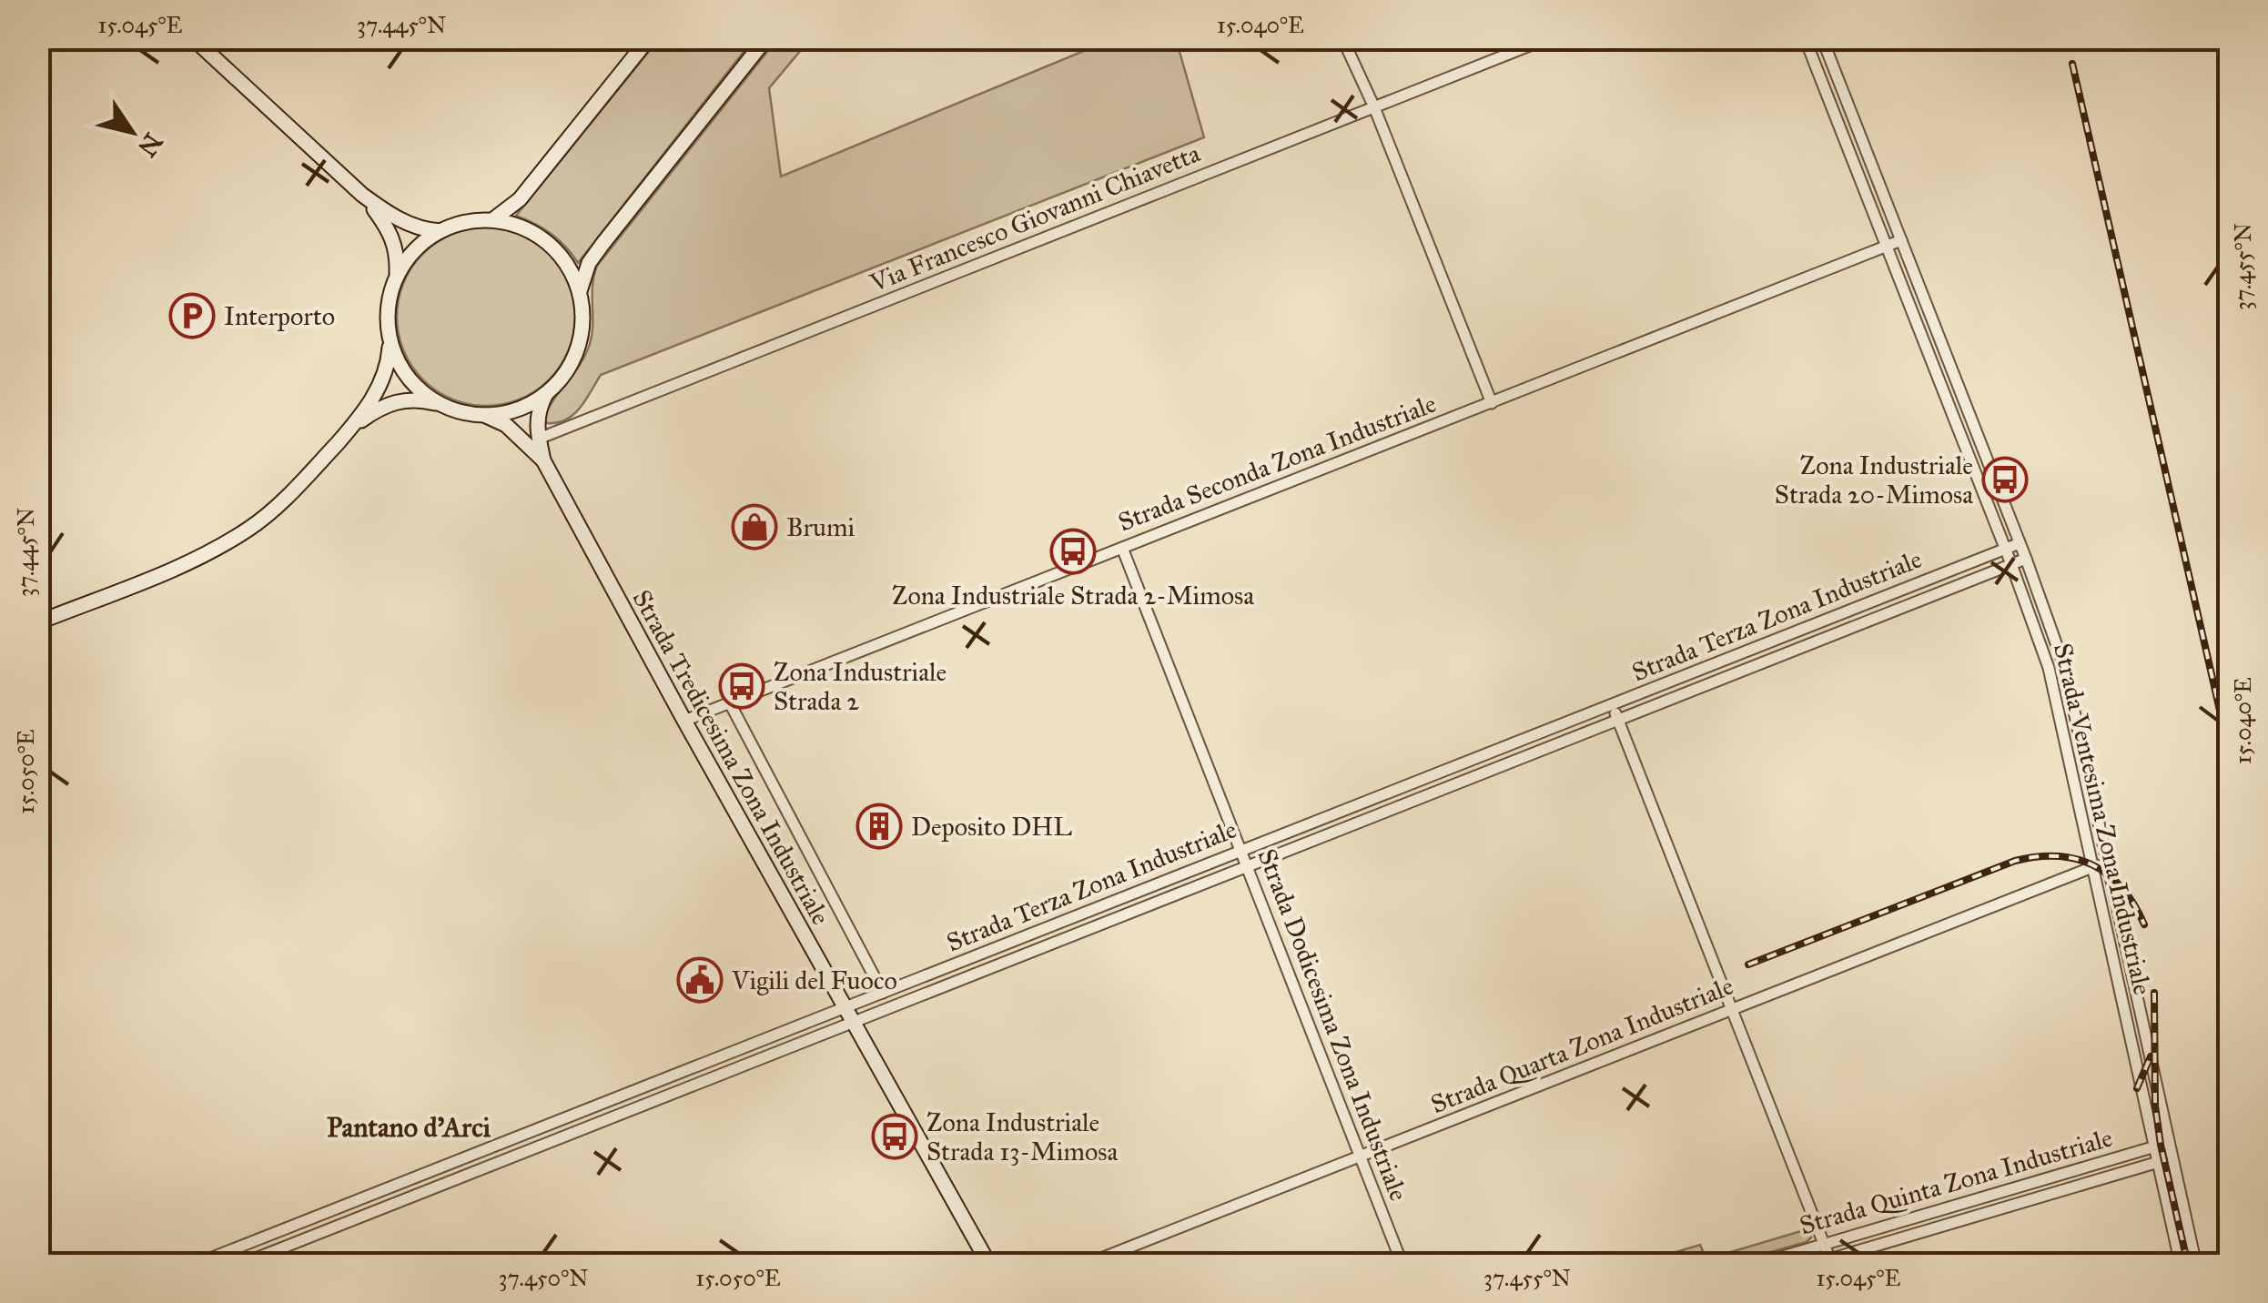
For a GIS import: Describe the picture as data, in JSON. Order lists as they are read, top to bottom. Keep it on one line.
{"streets":{"main road":["Strada Tredicesima Zona Industriale"],"street":["Via Francesco Giovanni Chiavetta","Strada Seconda Zona Industriale","Strada Terza Zona Industriale","Strada Ventesima Zona Industriale","Strada Dodicesima Zona Industriale","Strada Quarta Zona Industriale","Strada Quinta Zona Industriale"]},"crossings":[["Strada Seconda Zona Industriale","Strada Tredicesima Zona Industriale"],["Strada Seconda Zona Industriale","Strada Ventesima Zona Industriale"],["Strada Seconda Zona Industriale","Strada Dodicesima Zona Industriale"],["Strada Terza Zona Industriale","Strada Tredicesima Zona Industriale"],["Strada Terza Zona Industriale","Strada Ventesima Zona Industriale"],["Strada Terza Zona Industriale","Strada Dodicesima Zona Industriale"],["Strada Ventesima Zona Industriale","Strada Quarta Zona Industriale"],["Strada Ventesima Zona Industriale","Strada Quinta Zona Industriale"],["Strada Dodicesima Zona Industriale","Strada Quarta Zona Industriale"]],"districts":["Pantano d'Arci"],"places":{"parking":["Interporto"],"bus stop":["Zona Industriale Strada 20-Mimosa","Zona Industriale Strada 2-Mimosa","Zona Industriale Strada 2","Zona Industriale Strada 13-Mimosa"],"shop":["Brumi"],"building":["Deposito DHL"],"public building":["Vigili del Fuoco"]},"north":"bottom right","coordinates":["15.045°E","37.445°N","15.040°E","37.455°N","15.050°E","37.450°N"]}
